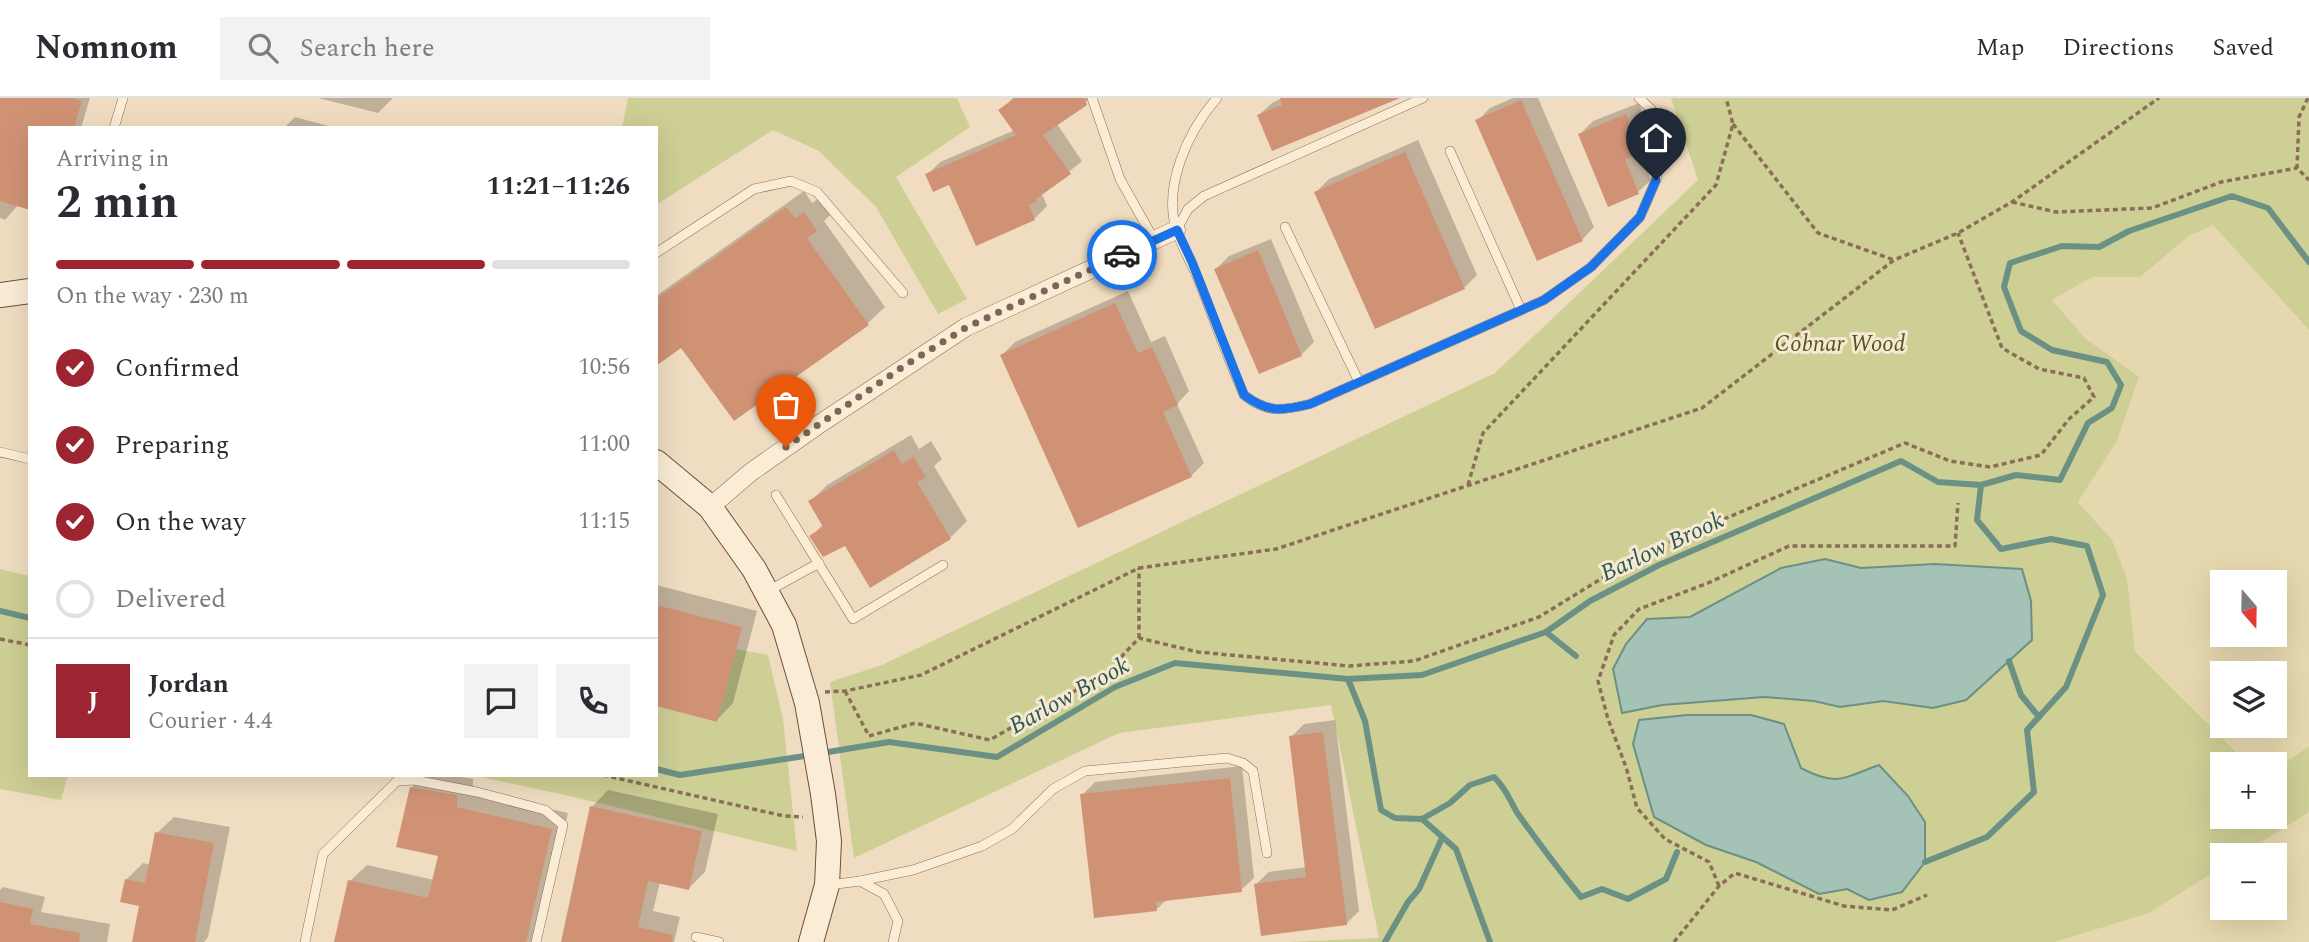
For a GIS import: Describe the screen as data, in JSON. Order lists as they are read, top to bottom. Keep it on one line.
{"water":["Barlow Brook"],"parks":["Cobnar Wood"],"north":"bottom","page":{"header":"Nomnom","search":"Search here","nav":["Map","Directions","Saved"],"heading":["2 min","Arriving in","11:21–11:26"],"panel":["Jordan","Courier · 4.4"],"bar":"On the way · 230 m","list":[["Confirmed","10:56"],["Preparing","11:00"],["On the way","11:15"],"Delivered"],"map_buttons":["+","−"],"round":"J"}}
